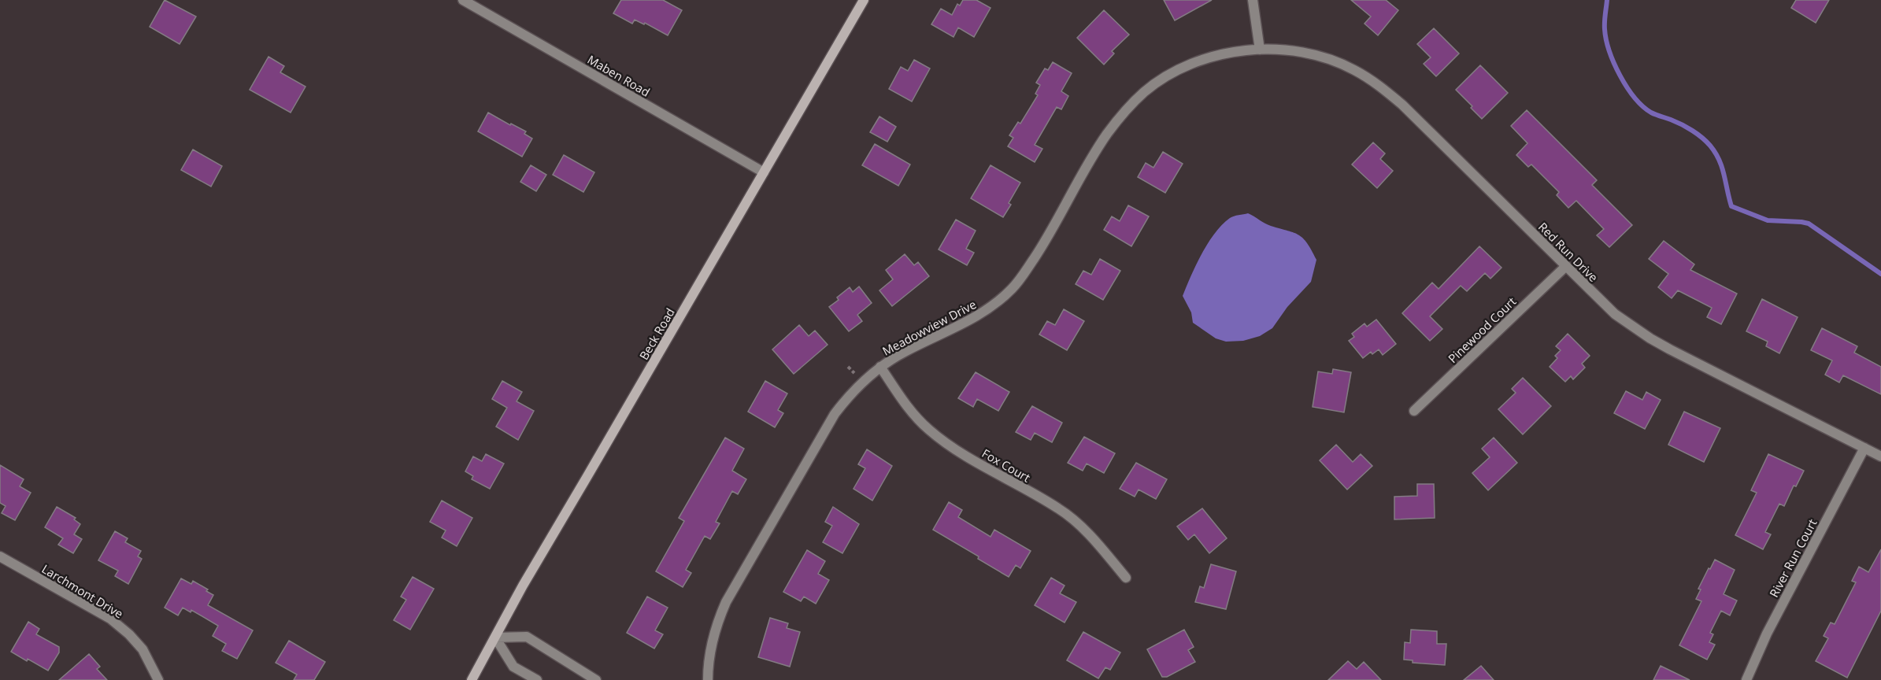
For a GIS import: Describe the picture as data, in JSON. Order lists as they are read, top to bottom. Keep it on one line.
{"streets":{"main road":["Beck Road"],"street":["Maben Road","Red Run Drive","Meadowview Drive","Pinewood Court","Fox Court","River Run Court","Larchmont Drive"]},"crossings":[["Maben Road","Beck Road"],["Red Run Drive","Meadowview Drive"],["Red Run Drive","Pinewood Court"],["Red Run Drive","River Run Court"],["Meadowview Drive","Fox Court"]]}
